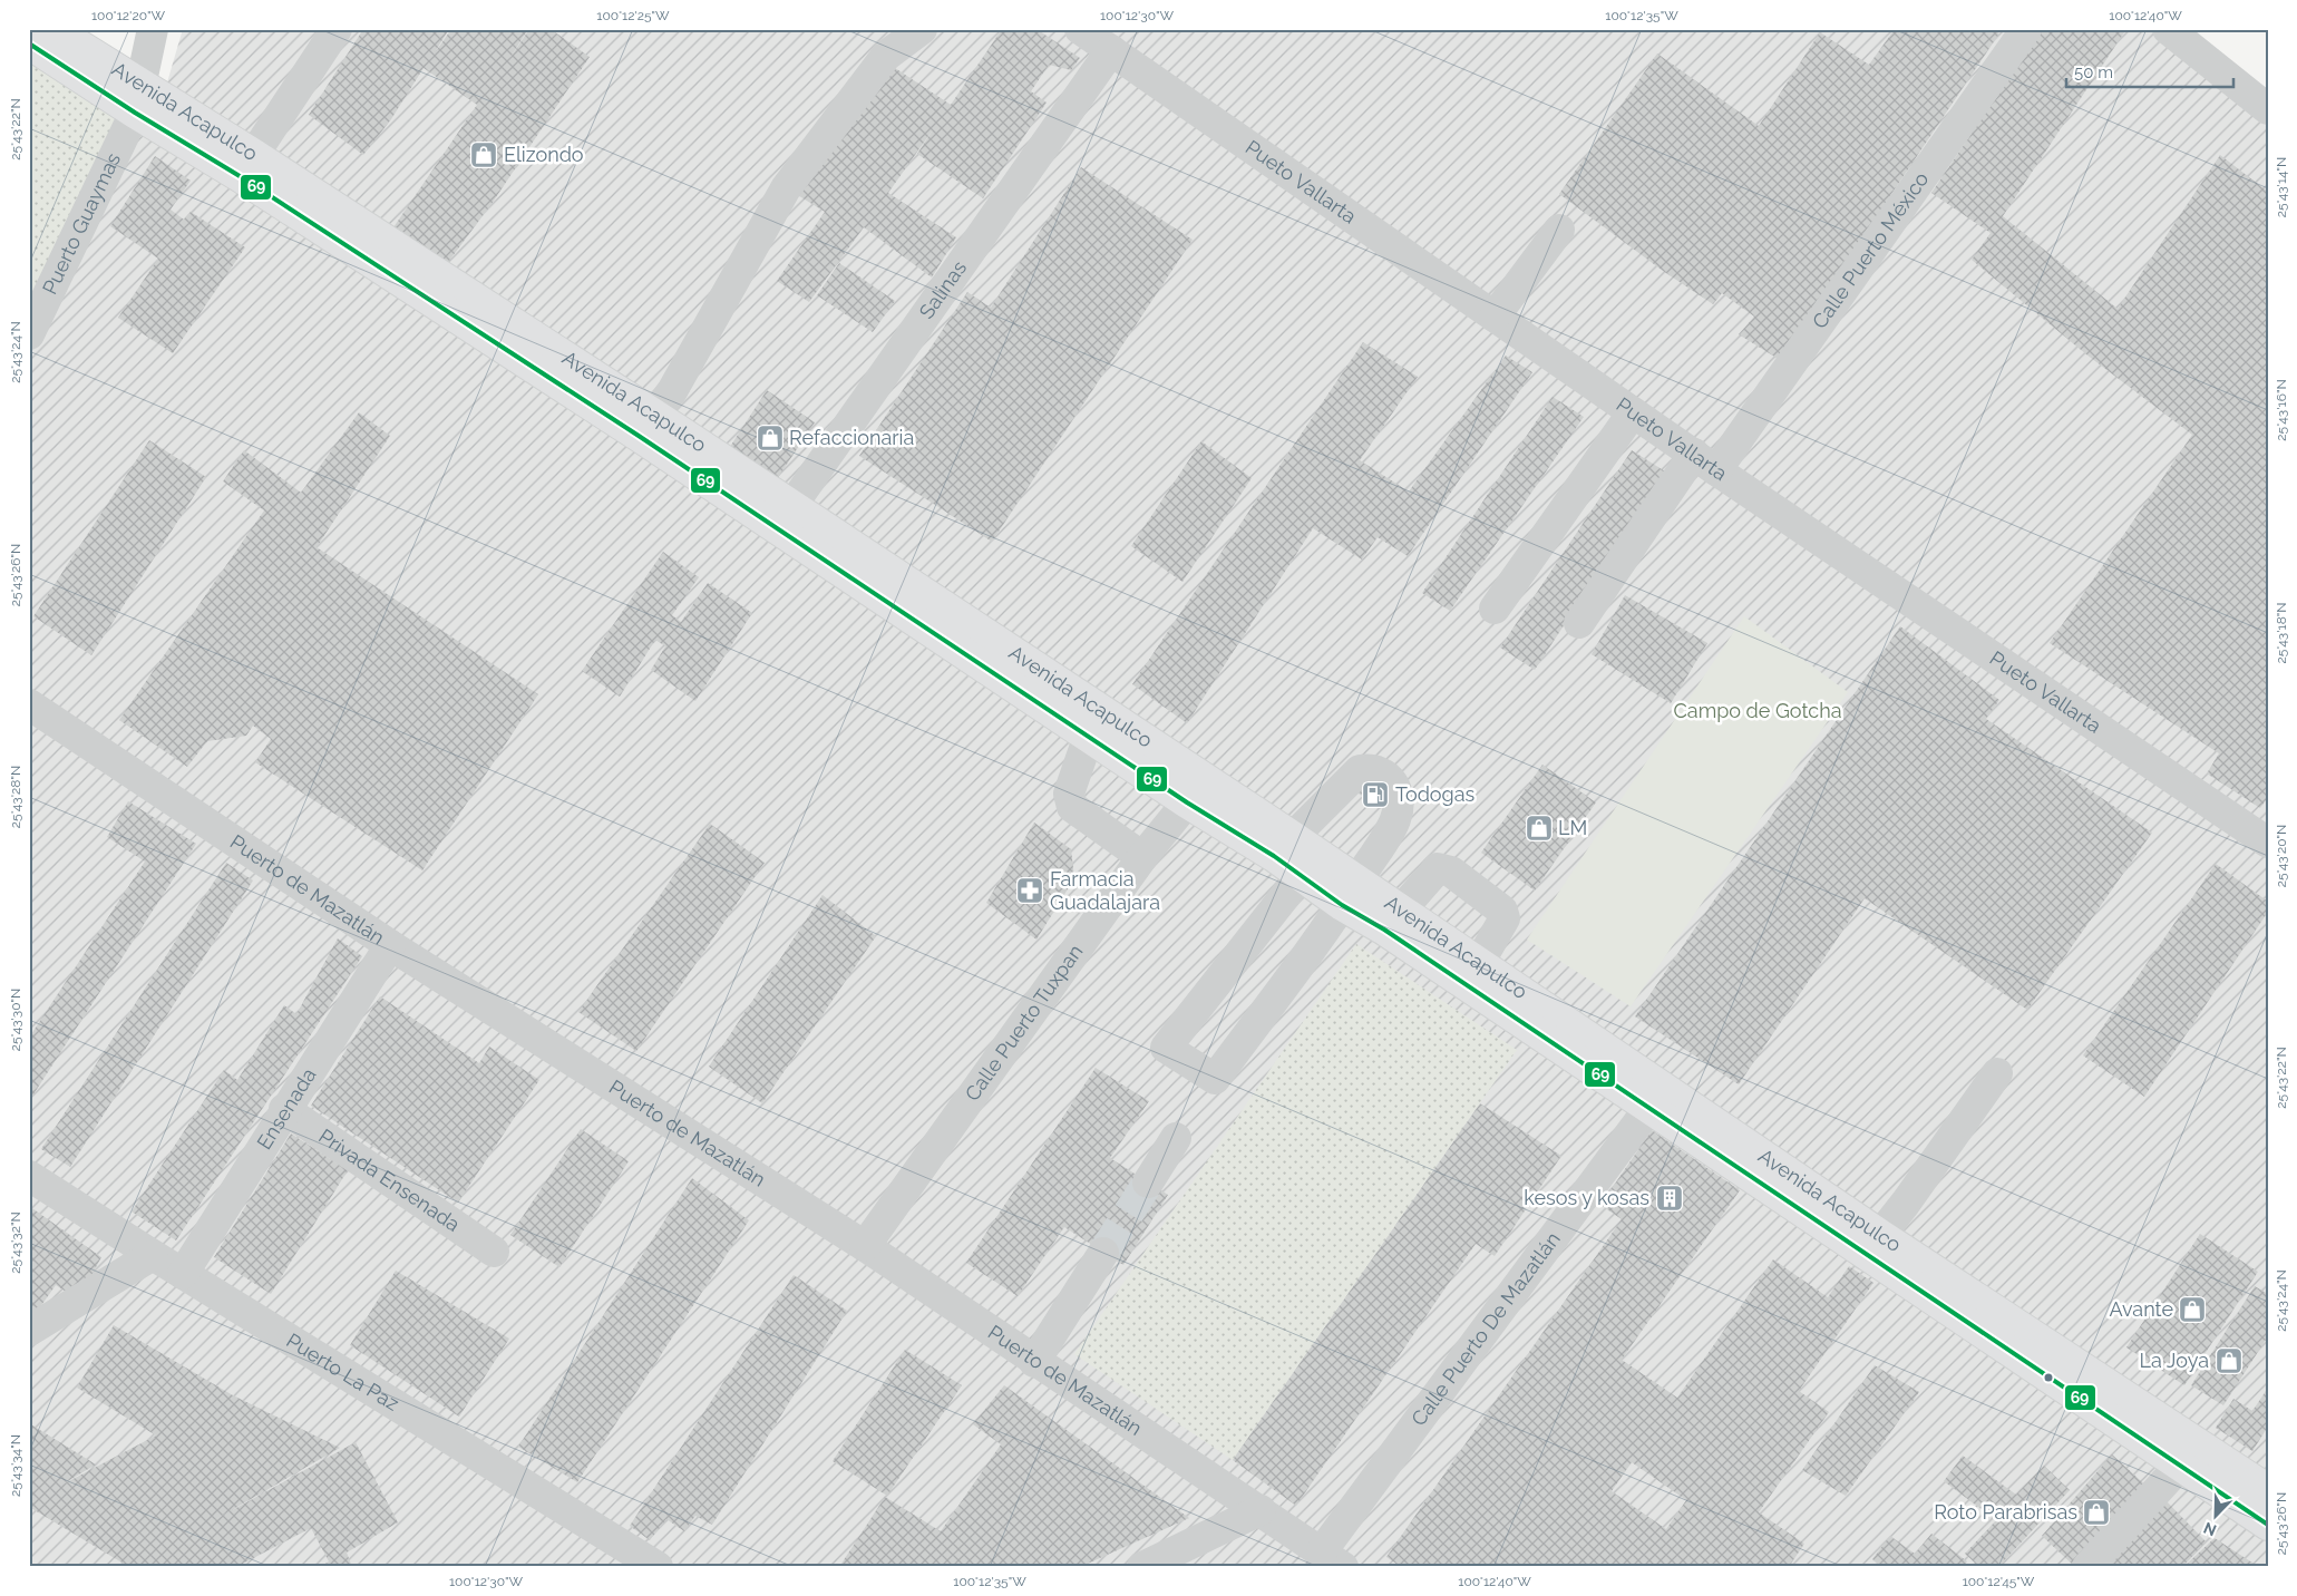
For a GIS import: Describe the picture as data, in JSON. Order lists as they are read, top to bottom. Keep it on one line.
{"streets":{"main road":["Avenida Acapulco"],"street":["Pueto Vallarta","Puerto Guaymas","Calle Puerto México","Salinas","Puerto de Mazatlán","Calle Puerto Tuxpan","Ensenada","Privada Ensenada","Calle Puerto De Mazatlán","Puerto La Paz"]},"crossings":[["Avenida Acapulco","Puerto Guaymas"],["Avenida Acapulco","Salinas"],["Avenida Acapulco","Calle Puerto Tuxpan"],["Avenida Acapulco","Calle Puerto De Mazatlán"],["Pueto Vallarta","Calle Puerto México"],["Pueto Vallarta","Salinas"],["Puerto de Mazatlán","Calle Puerto Tuxpan"],["Puerto de Mazatlán","Ensenada"],["Puerto de Mazatlán","Calle Puerto De Mazatlán"],["Ensenada","Privada Ensenada"],["Ensenada","Puerto La Paz"]],"parks":["Campo de Gotcha"],"places":{"shop":["Elizondo","Refaccionaria","LM","Avante","La Joya","Roto Parabrisas"],"fuel station":["Todogas"],"pharmacy":["Farmacia Guadalajara"],"building":["kesos y kosas"]},"lines":["transit line 69"],"scale_bar":"50 m","north":"bottom left","coordinates":["100°12'20\"W","100°12'25\"W","100°12'30\"W","100°12'35\"W","100°12'40\"W","25°43'22\"N","25°43'14\"N","25°43'24\"N","25°43'16\"N","25°43'26\"N","25°43'18\"N","25°43'28\"N","25°43'20\"N","25°43'30\"N","25°43'32\"N","25°43'34\"N","100°12'45\"W"]}
